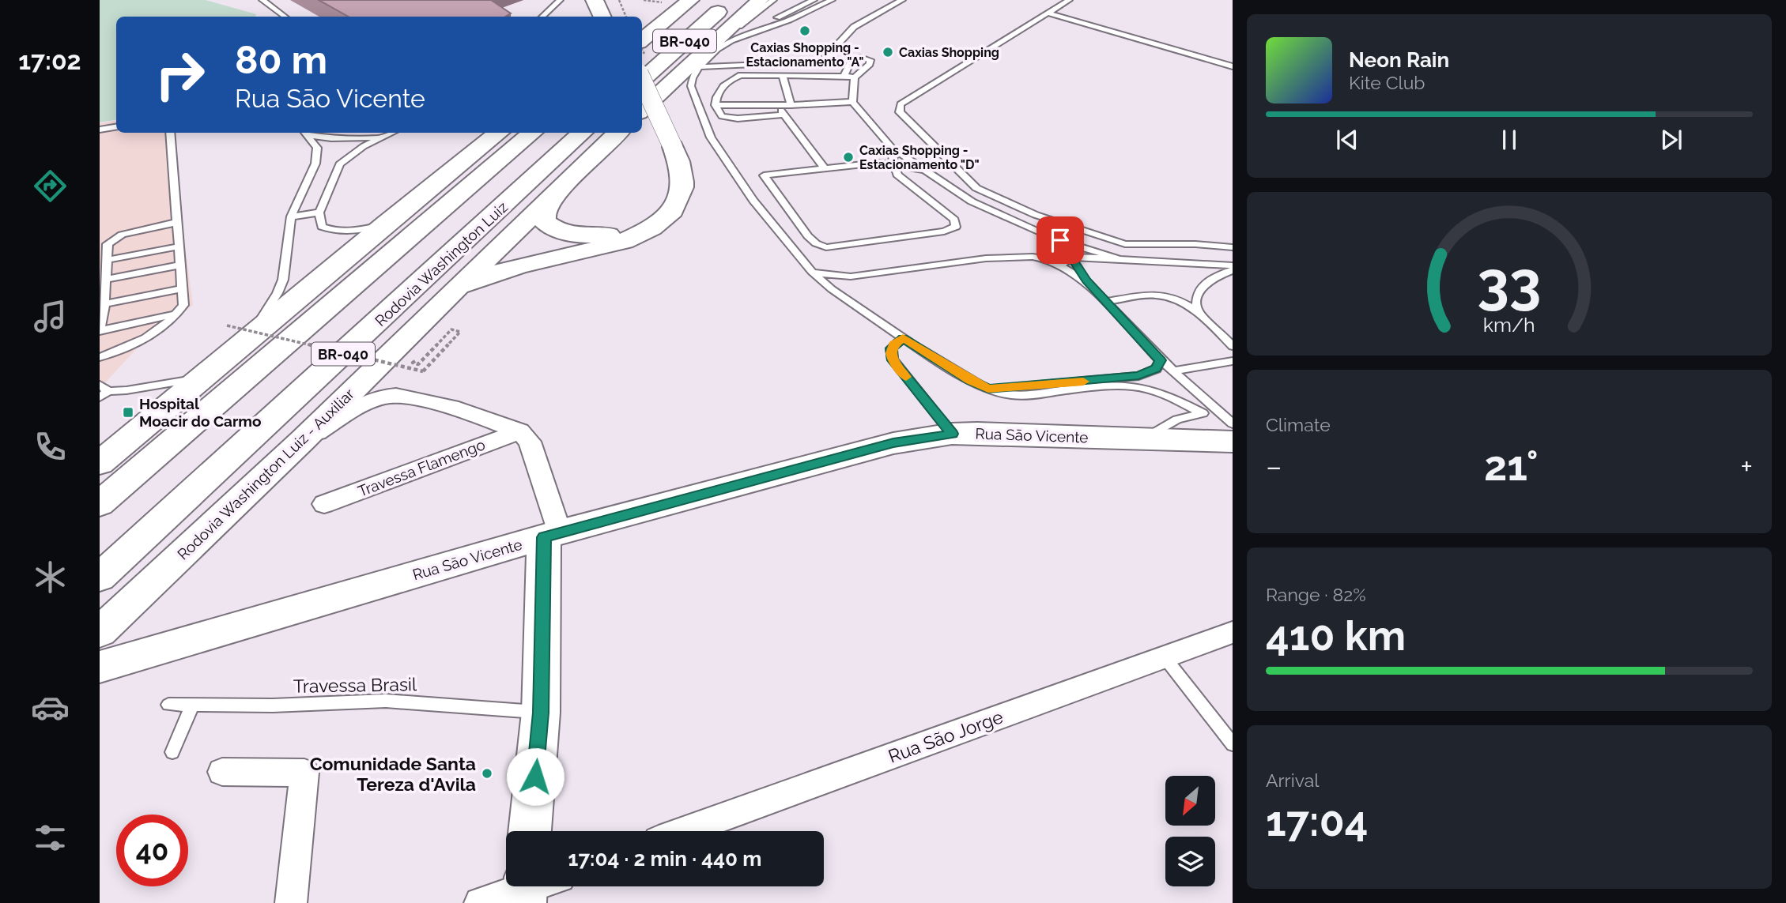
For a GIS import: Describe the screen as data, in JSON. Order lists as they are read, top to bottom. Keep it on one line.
{"streets":{"main road":["BR-040","Rodovia Washington Luiz","Rua Sāo Vicente","Rodovia Washington Luiz - Auxiliar"],"street":["Travessa Flamengo","Rua São Jorge"],"lane":["Travessa Brasil"]},"places":{"other":["Caxias Shopping - Estacionamento \"A\"","Caxias Shopping","Caxias Shopping - Estacionamento \"D\"","Comunidade Santa Tereza d'Avila"],"transit":["Hospital Moacir do Carmo"]},"north":"bottom left","page":{"tabs":"17:02","turn":["80 m","Rua Sāo Vicente"],"song":["Neon Rain","Kite Club"],"tile":["Climate",["Range · 82%","410 km"],["Arrival","17:04"]],"heat":["−","21°","+"],"limit":"40","trip":"17:04 · 2 min · 440 m","gauge":["33","km/h"]}}
